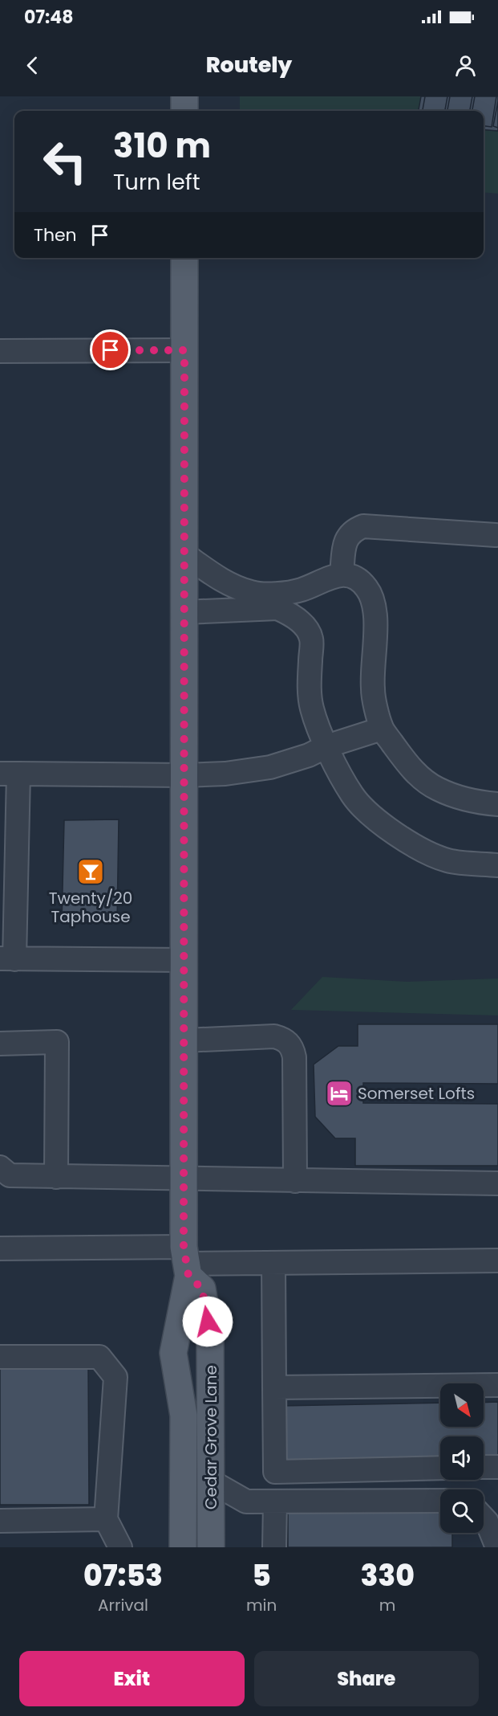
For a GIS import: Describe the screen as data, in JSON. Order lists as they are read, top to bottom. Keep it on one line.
{"streets":{"main road":["Cedar Grove Lane"]},"places":{"bar":["Twenty/20 Taphouse"],"hotel":["Somerset Lofts"]},"north":"bottom right","page":{"status":"07:48","header":"Routely","turn":["310 m","Turn left"],"then":"Then","eta":["07:53","Arrival","5","min","330","m"],"buttons":["Exit","Share"]}}
